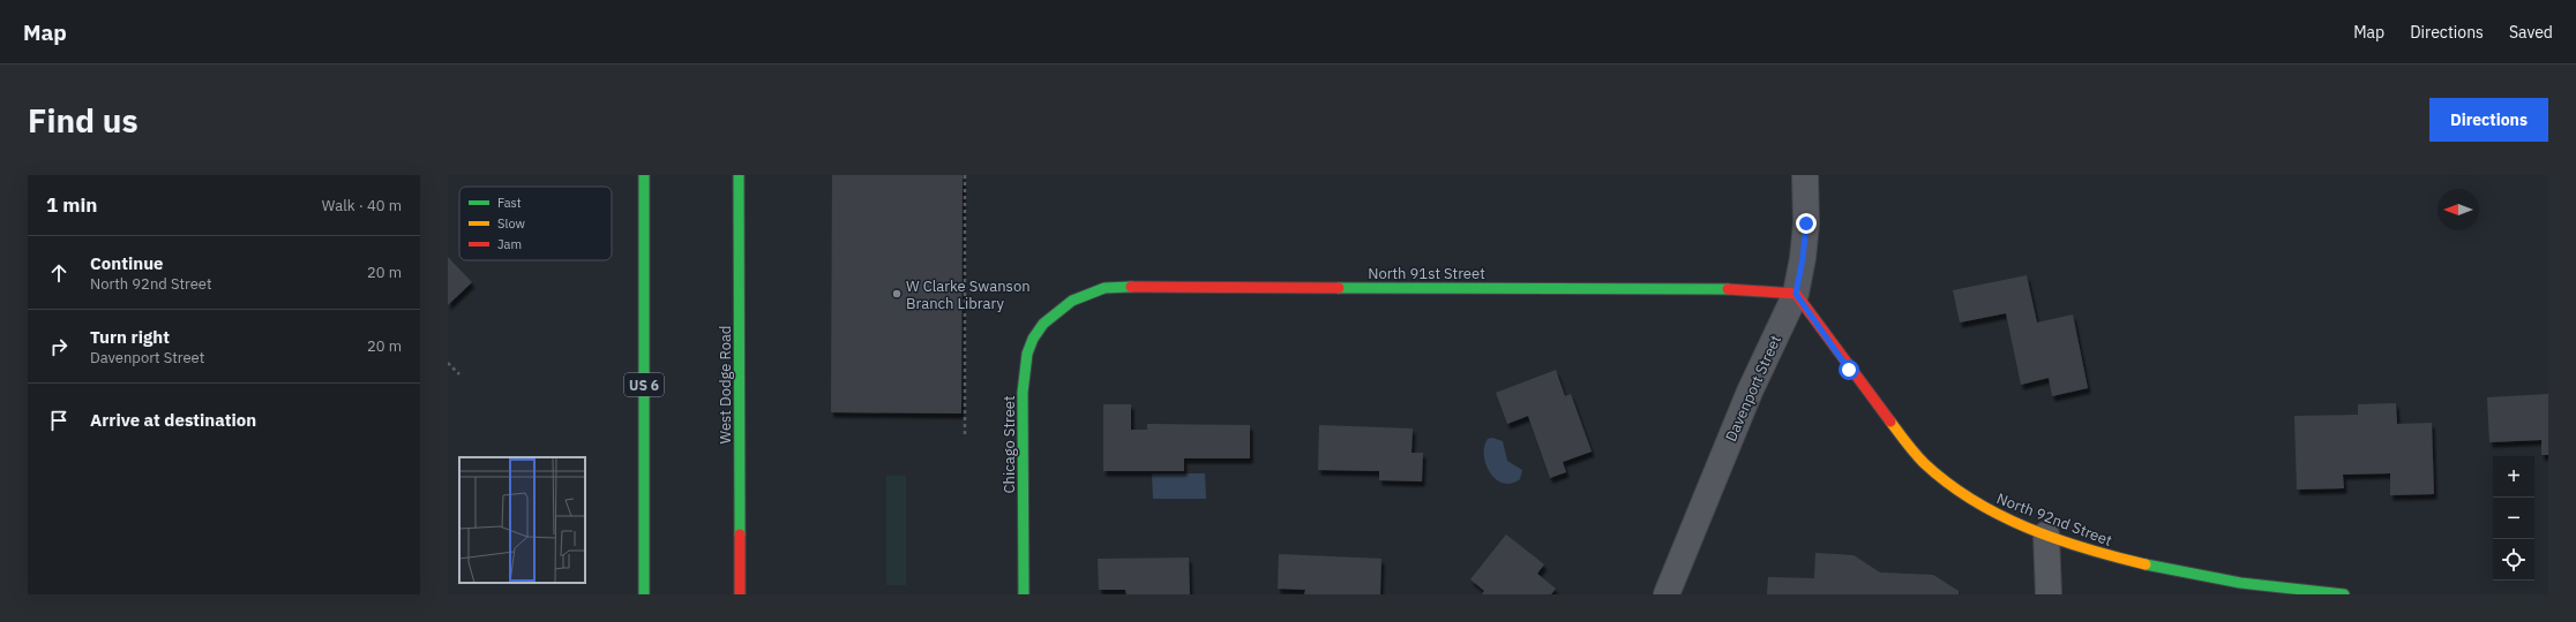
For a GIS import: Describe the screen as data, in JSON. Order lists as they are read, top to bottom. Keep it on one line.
{"streets":{"main road":["North 91st Street","US 6","West Dodge Road","Chicago Street","North 92nd Street"],"street":["Davenport Street"]},"crossings":[["North 91st Street","Davenport Street"],["North 91st Street","Chicago Street"],["North 91st Street","North 92nd Street"],["Davenport Street","North 92nd Street"]],"places":["W Clarke Swanson Branch Library"],"legend":["Fast","Slow","Jam"],"north":"left","page":{"header":"Map","nav":["Map","Directions","Saved"],"buttons":"Directions","title":"Find us","heading":["1 min","Walk · 40 m"],"list":[["Continue","North 92nd Street","20 m"],["Turn right","Davenport Street","20 m"],"Arrive at destination"],"map_buttons":["+","−"]}}
